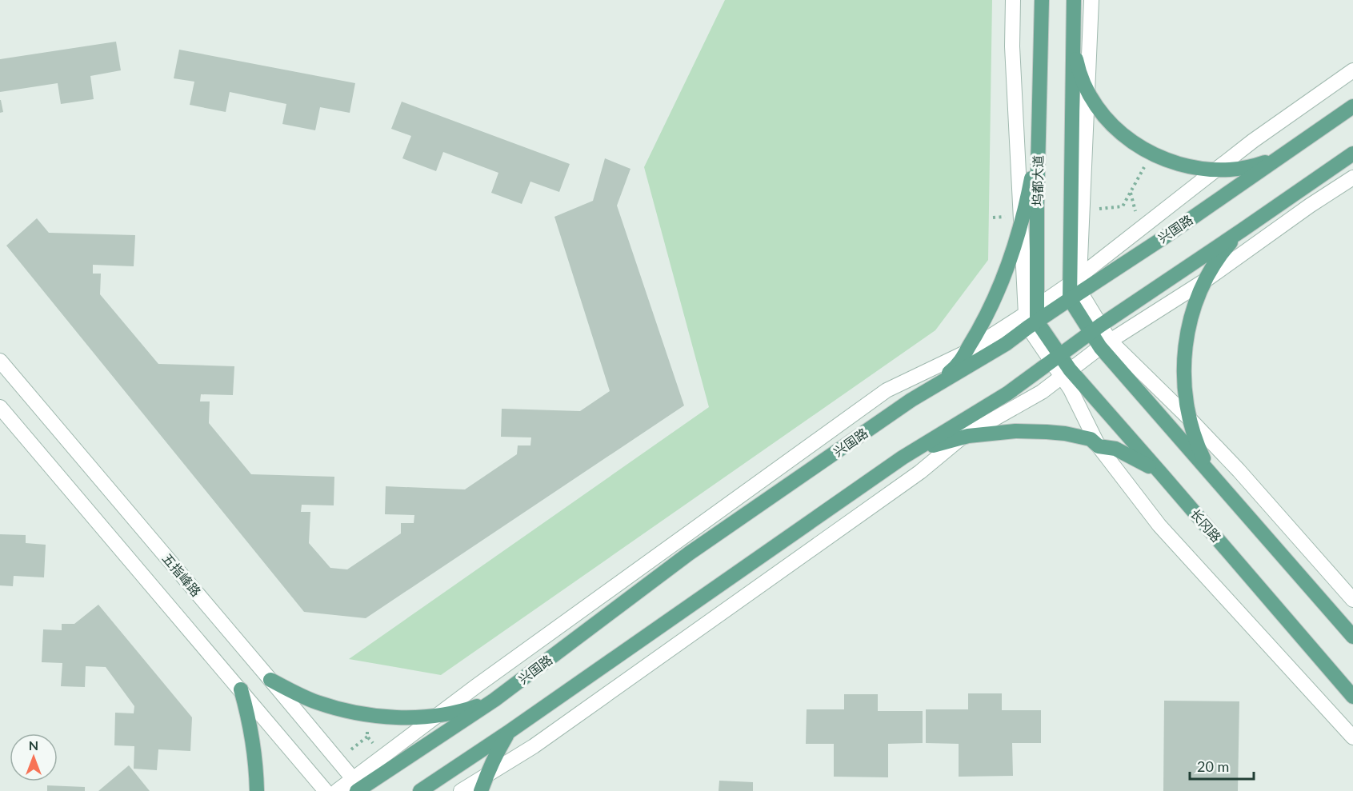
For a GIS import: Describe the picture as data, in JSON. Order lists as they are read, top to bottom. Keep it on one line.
{"streets":{"main road":["坞都大道","兴国路","长冈路"],"street":["五指峰路"]},"crossings":[["坞都大道","兴国路"],["兴国路","五指峰路"]],"scale_bar":"20 m","north":"top"}
